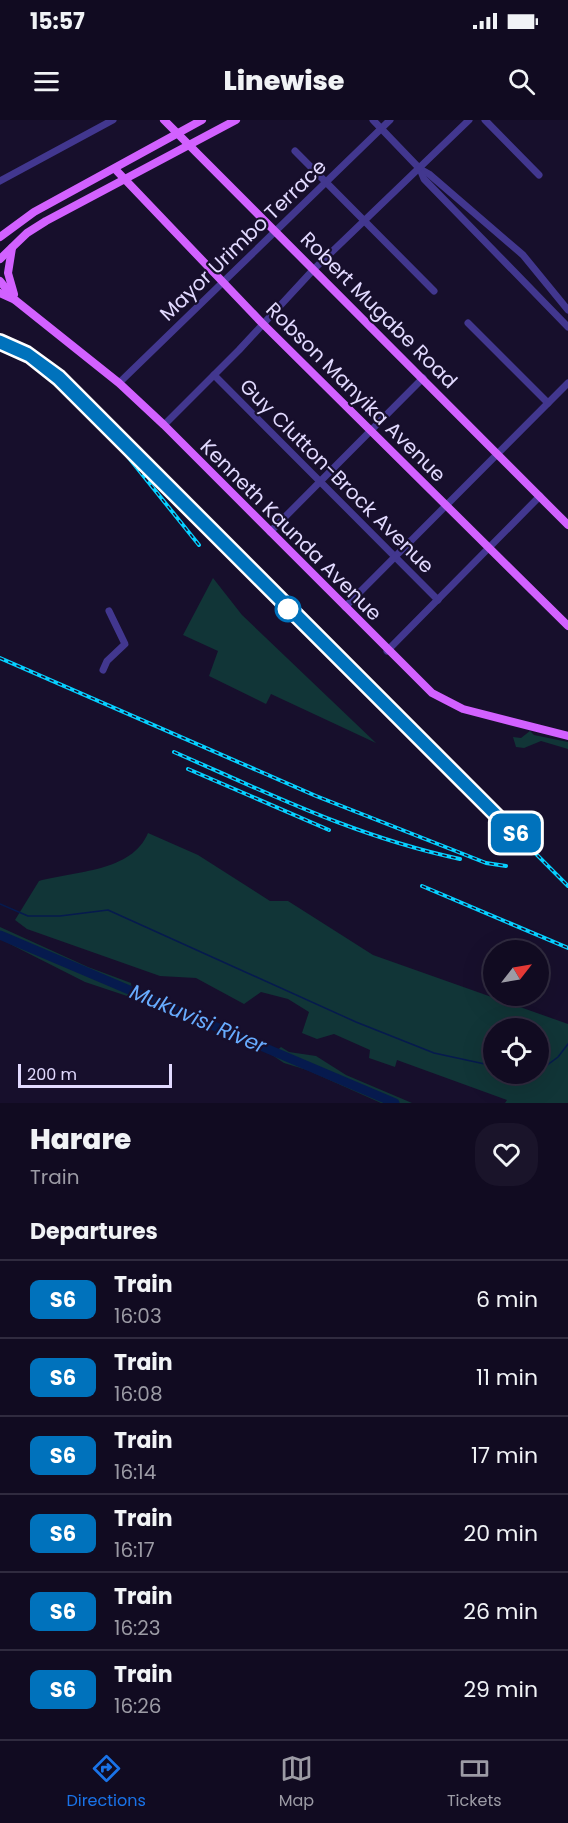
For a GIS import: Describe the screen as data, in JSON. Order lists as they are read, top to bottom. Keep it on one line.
{"streets":{"main road":["Robert Mugabe Road","Robson Manyika Avenue","Kenneth Kaunda Avenue"],"street":["Mayor Urimbo Terrace","Guy Clutton-Brock Avenue"]},"crossings":[["Mayor Urimbo Terrace","Robert Mugabe Road"],["Mayor Urimbo Terrace","Robson Manyika Avenue"],["Mayor Urimbo Terrace","Kenneth Kaunda Avenue"]],"water":["Mukuvisi River"],"scale_bar":"200 m","north":"top right","page":{"status":"15:57","header":"Linewise","on_map":"S6","scale":"200 m","heading":[["Harare","Train"],"Departures"],"list":[{"mark":"S6","name":"Train","note":"16:03","value":"6 min"},{"mark":"S6","name":"Train","note":"16:08","value":"11 min"},{"mark":"S6","name":"Train","note":"16:14","value":"17 min"},{"mark":"S6","name":"Train","note":"16:17","value":"20 min"},{"mark":"S6","name":"Train","note":"16:23","value":"26 min"},{"mark":"S6","name":"Train","note":"16:26","value":"29 min"}],"tabs":["Directions","Map","Tickets"]}}
